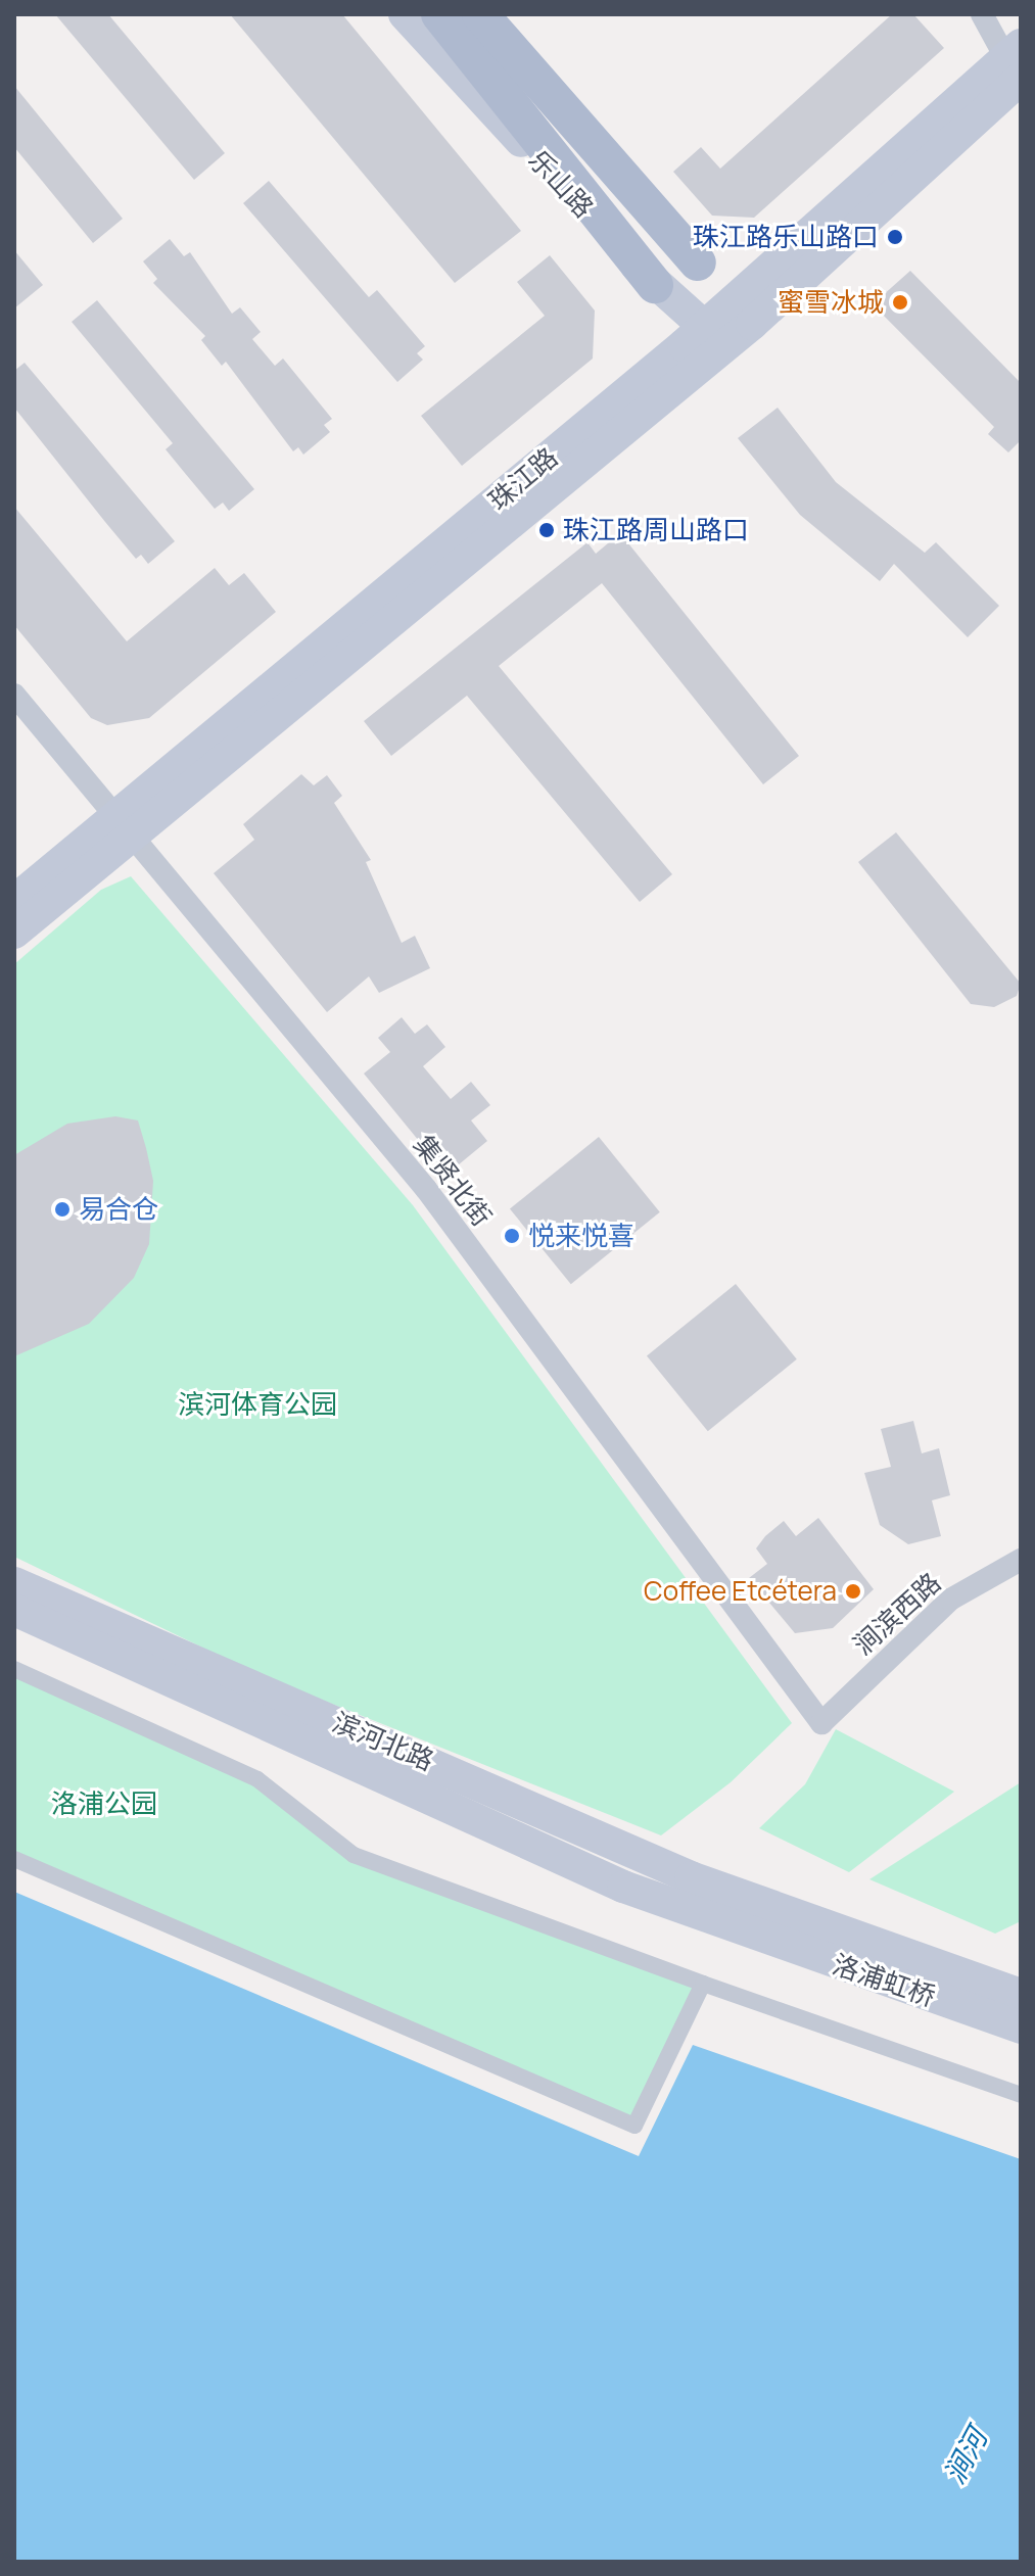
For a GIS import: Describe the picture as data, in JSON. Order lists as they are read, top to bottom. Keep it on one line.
{"streets":{"main road":["乐山路","珠江路","滨河北路","洛浦虹桥"],"street":["集贤北街","涧滨西路"]},"crossings":[["乐山路","珠江路"],["珠江路","集贤北街"],["集贤北街","涧滨西路"],["滨河北路","洛浦虹桥"]],"water":["涧河"],"parks":["滨河体育公园","洛浦公园"],"places":["珠江路乐山路口","蜜雪冰城","珠江路周山路口","易合仓","悦来悦喜","Coffee Etcétera"]}
